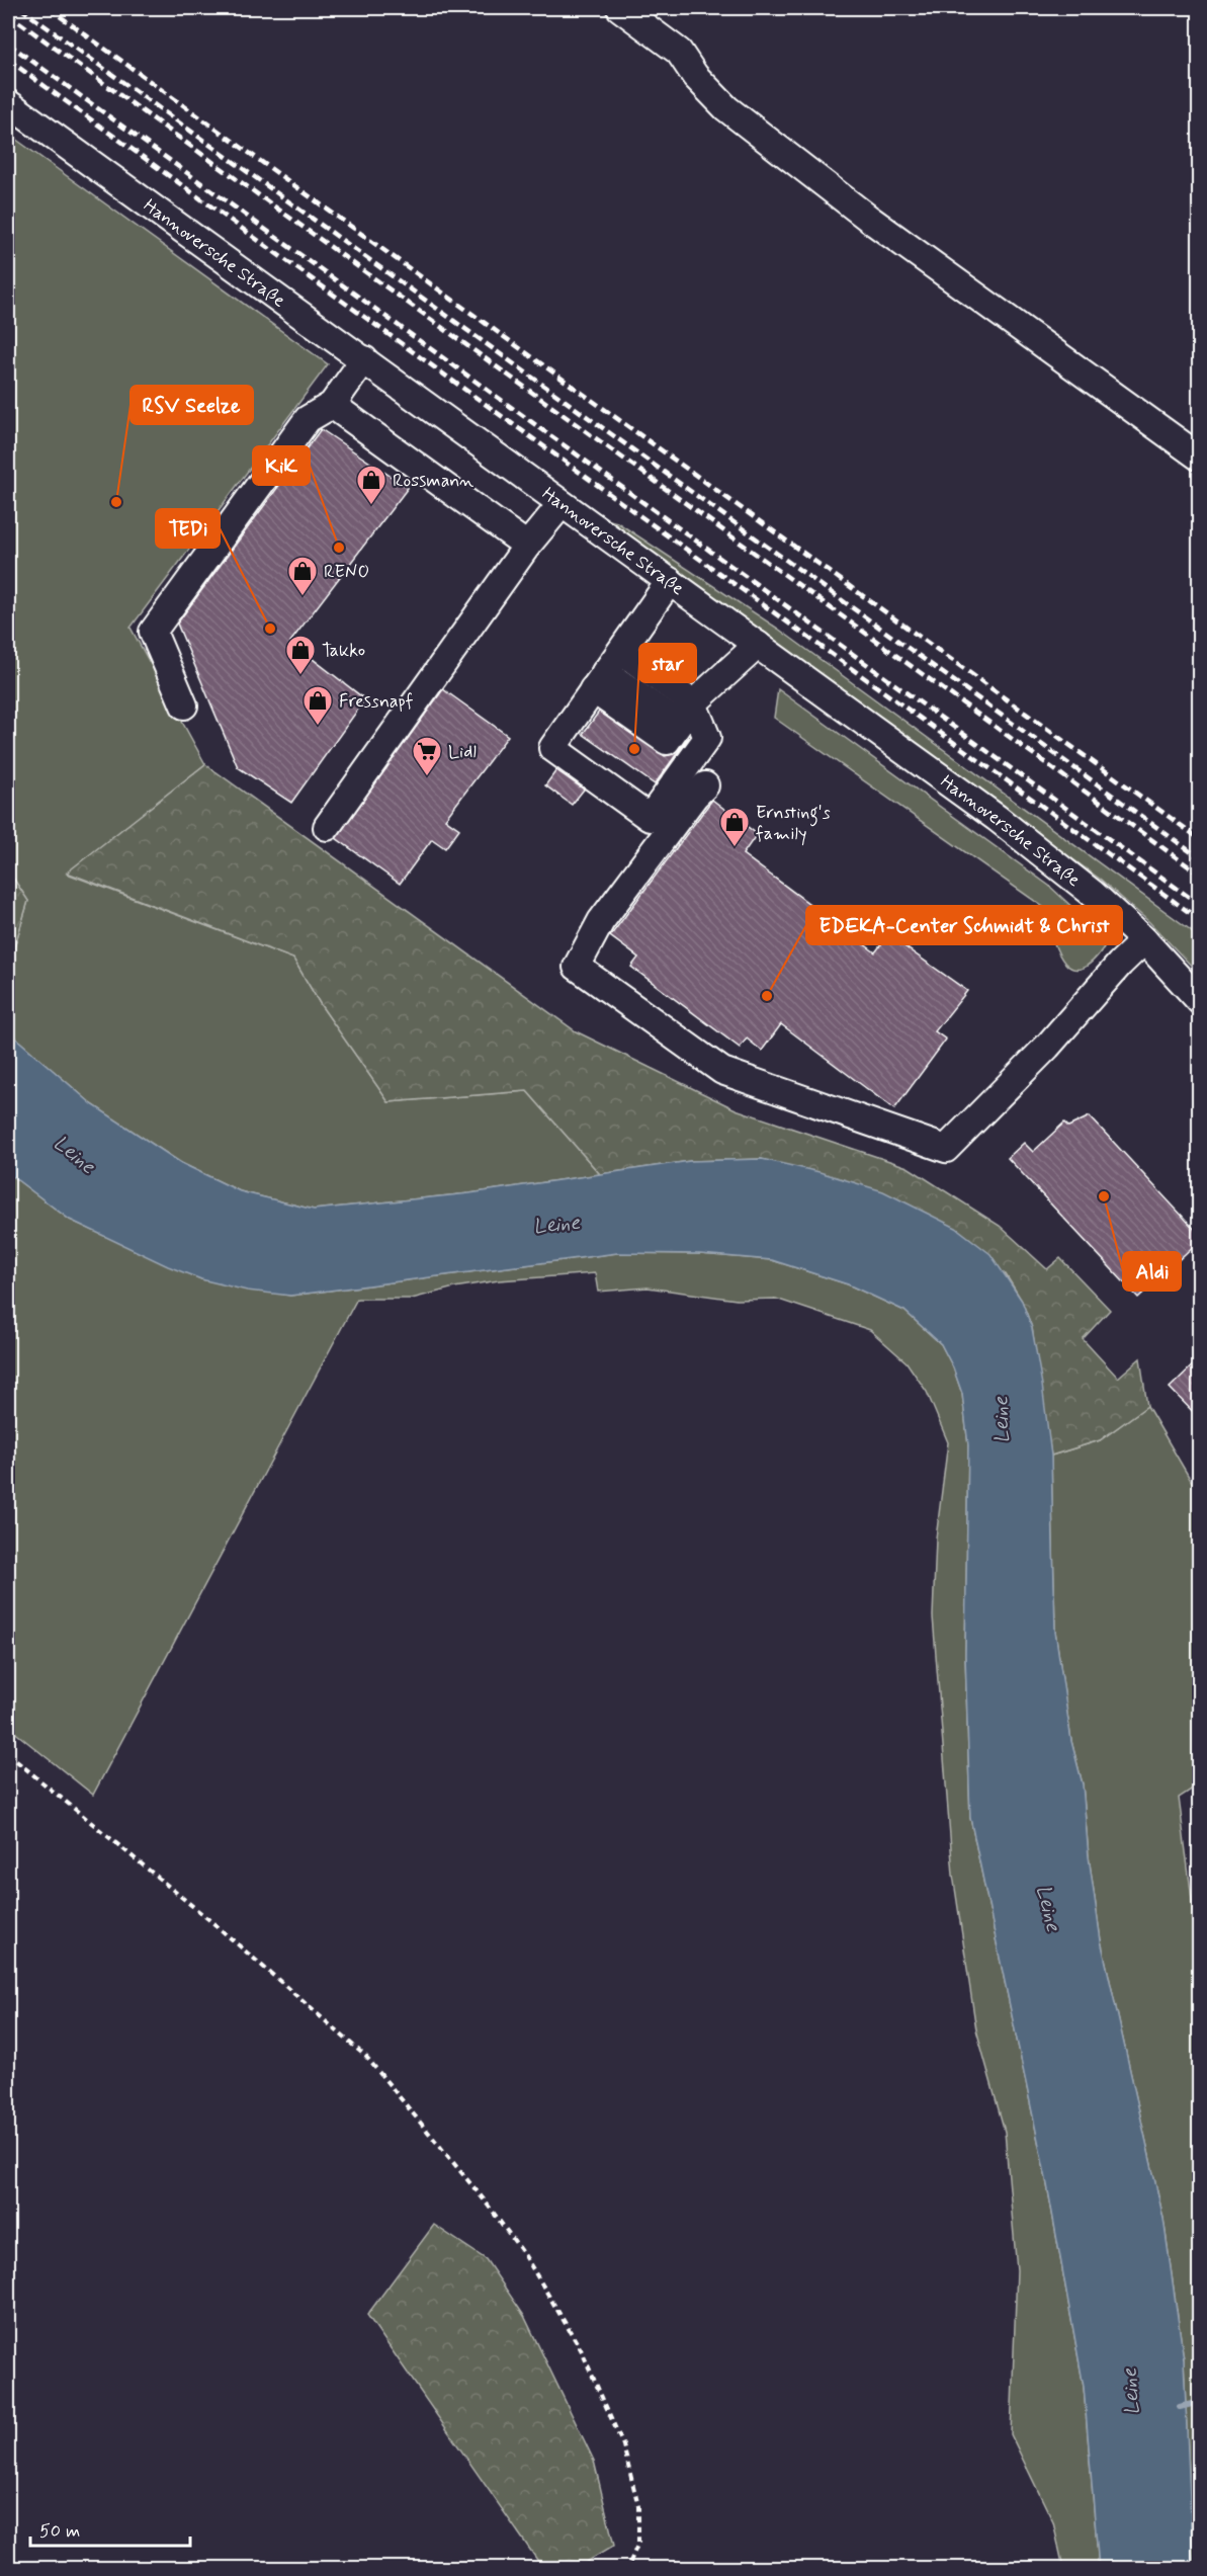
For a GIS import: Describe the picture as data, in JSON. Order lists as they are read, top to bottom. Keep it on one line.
{"streets":{"street":["Hannoversche Straße"]},"water":["Leine"],"places":{"other":["RSV Seelze","KiK","TEDi","star","EDEKA-Center Schmidt & Christ","Aldi"],"shop":["Rossmann","RENO","Takko","Fressnapf","Ernsting's family"],"supermarket":["Lidl"]},"scale_bar":"50 m"}
